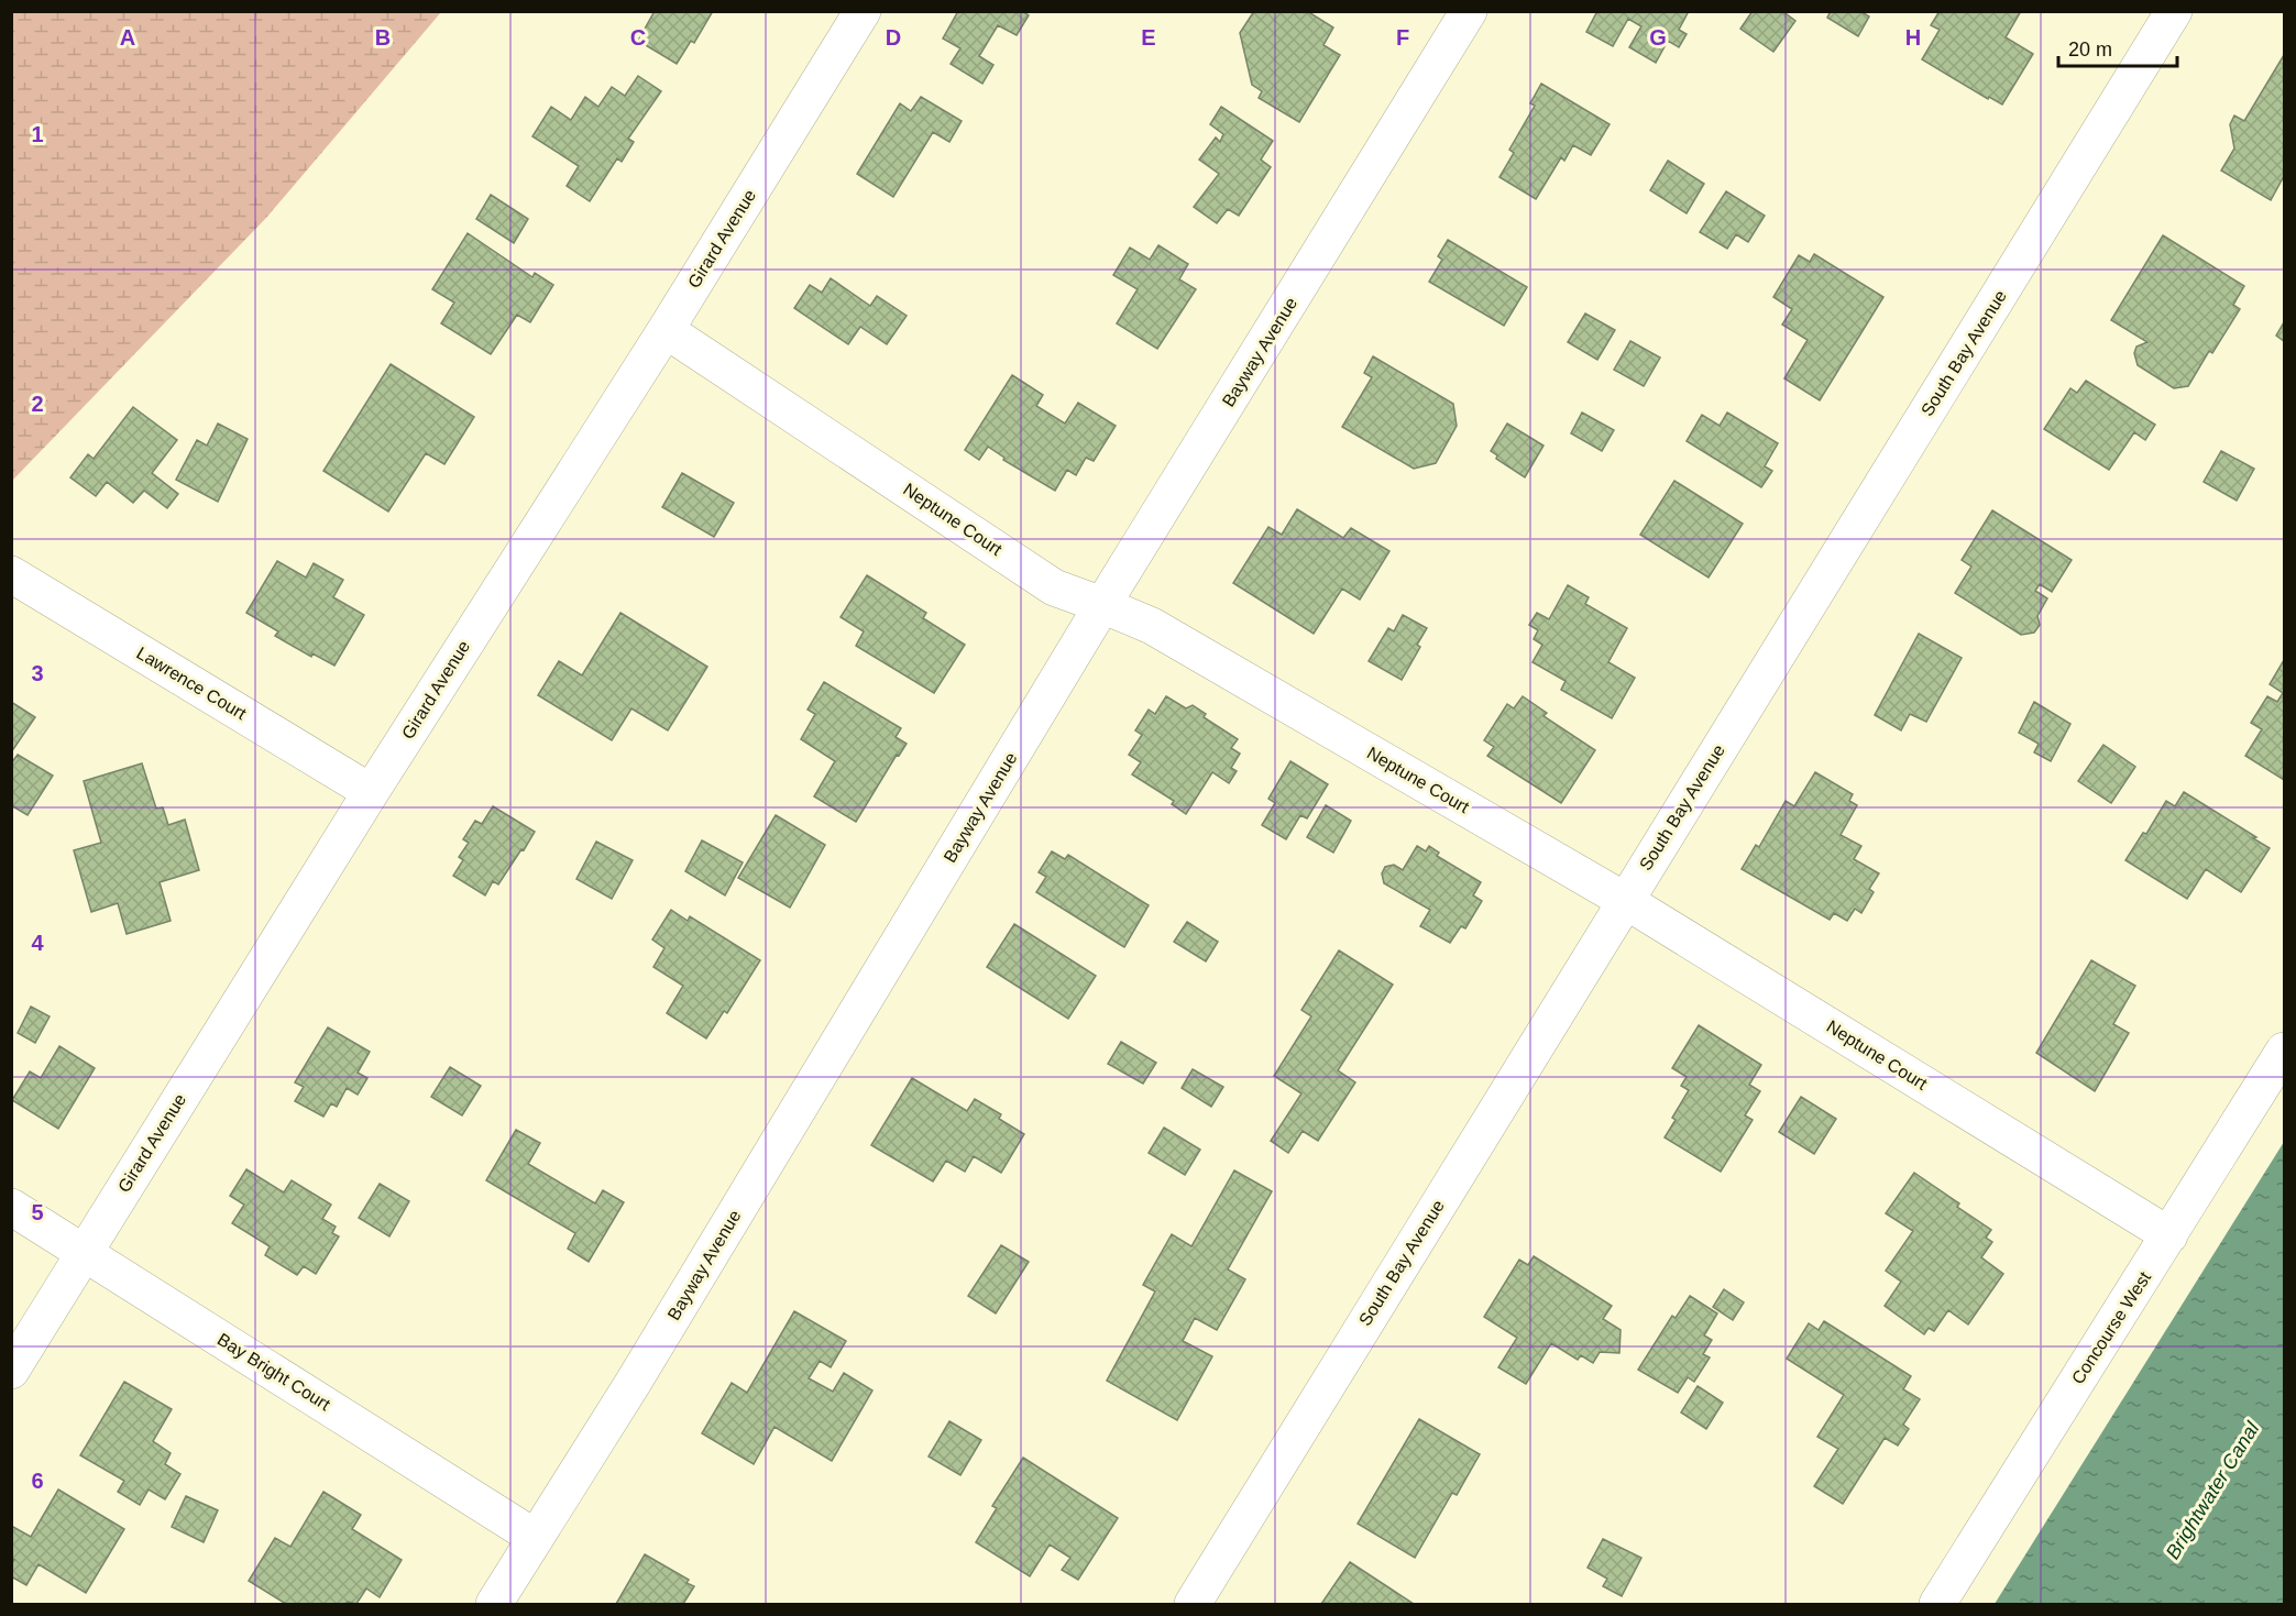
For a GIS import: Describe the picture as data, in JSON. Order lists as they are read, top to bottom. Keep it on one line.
{"streets":{"street":["Girard Avenue","Bayway Avenue","South Bay Avenue","Neptune Court","Lawrence Court","Concourse West","Bay Bright Court"]},"crossings":[["Girard Avenue","Neptune Court"],["Girard Avenue","Lawrence Court"],["Girard Avenue","Bay Bright Court"],["Bayway Avenue","Neptune Court"],["Bayway Avenue","Bay Bright Court"],["South Bay Avenue","Neptune Court"],["Neptune Court","Concourse West"]],"water":["Brightwater Canal"],"scale_bar":"20 m","grid":{"columns":["A","B","C","D","E","F","G","H"],"rows":["1","2","3","4","5","6"]}}
